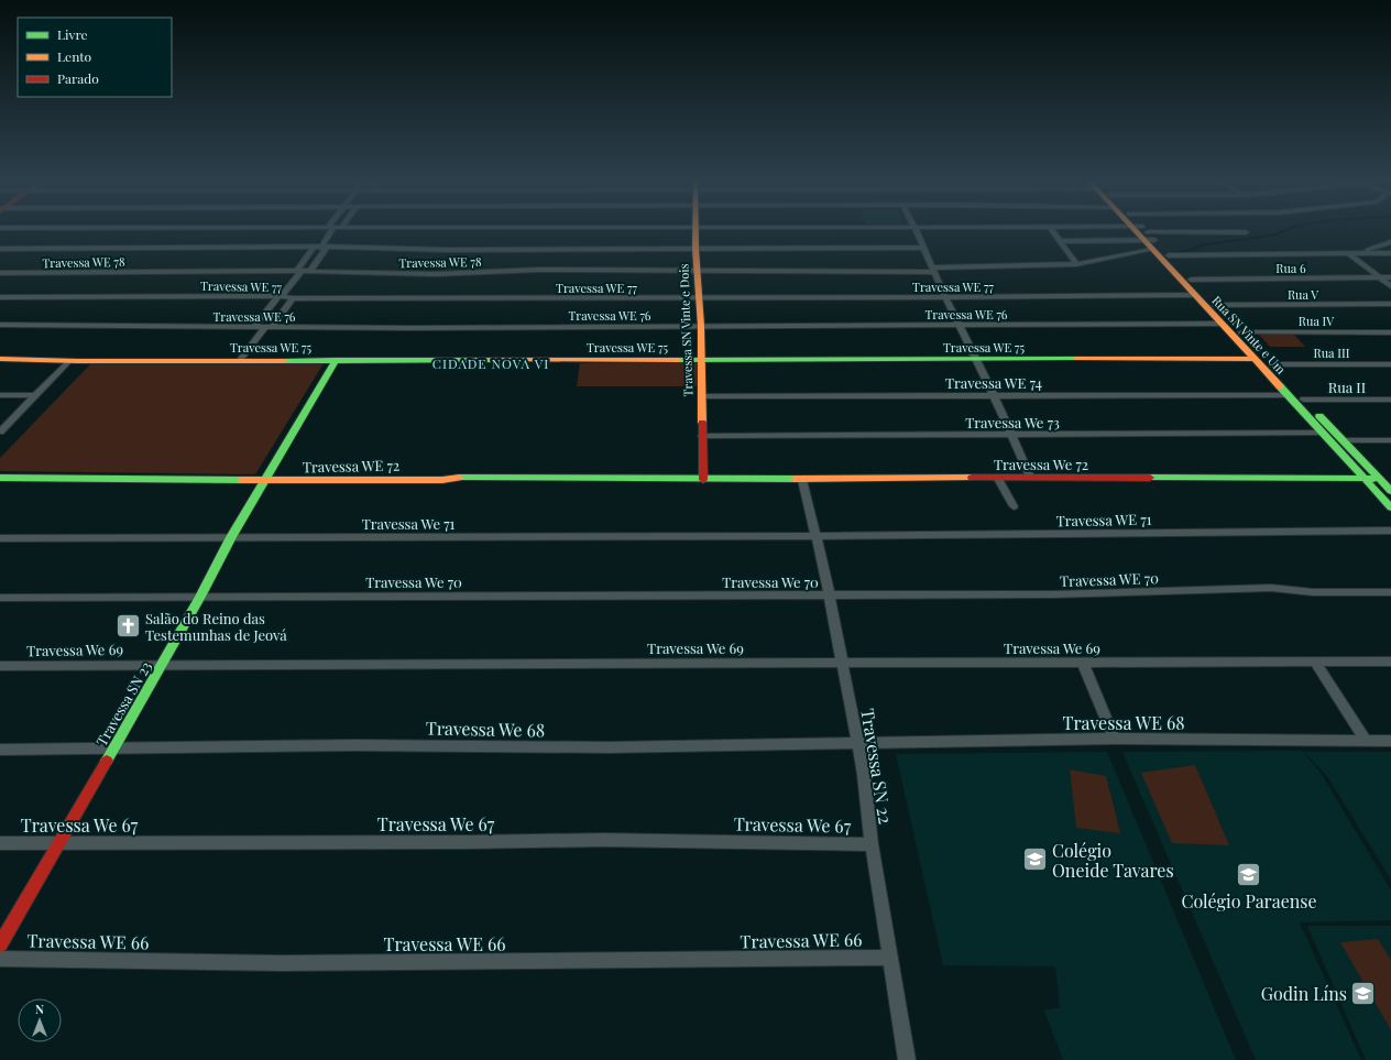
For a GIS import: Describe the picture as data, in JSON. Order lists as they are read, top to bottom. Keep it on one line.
{"streets":{"main road":["Travessa SN Vinte e Dois","Rua SN Vinte e Um","Travessa WE 75","Travessa We 72","Travessa WE 72","Travessa SN 23"],"street":["Travessa WE 78","Rua 6","Travessa WE 77","Rua V","Travessa WE 76","Rua IV","Rua III","Travessa WE 74","Rua II","Travessa We 73","Travessa WE 71","Travessa We 71","Travessa WE 70","Travessa We 70","Travessa We 69","Travessa WE 68","Travessa We 68","Travessa SN 22","Travessa We 67","Travessa WE 66"]},"crossings":[["Travessa WE 78","Travessa SN Vinte e Dois"],["Travessa WE 78","Rua SN Vinte e Um"],["Rua 6","Rua SN Vinte e Um"],["Travessa WE 77","Travessa SN Vinte e Dois"],["Travessa WE 77","Rua SN Vinte e Um"],["Rua V","Rua SN Vinte e Um"],["Travessa WE 76","Travessa SN Vinte e Dois"],["Travessa WE 76","Rua SN Vinte e Um"],["Rua IV","Rua SN Vinte e Um"],["Travessa SN Vinte e Dois","Travessa WE 75"],["Travessa SN Vinte e Dois","Travessa WE 74"],["Travessa SN Vinte e Dois","Travessa We 73"],["Travessa SN Vinte e Dois","Travessa We 72"],["Travessa SN Vinte e Dois","Travessa WE 72"],["Rua SN Vinte e Um","Travessa WE 75"],["Rua SN Vinte e Um","Rua III"],["Rua SN Vinte e Um","Travessa WE 74"],["Rua SN Vinte e Um","Rua II"],["Rua SN Vinte e Um","Travessa We 73"],["Rua SN Vinte e Um","Travessa We 72"],["Travessa WE 75","Travessa SN 23"],["Travessa We 72","Travessa WE 72"],["Travessa We 72","Travessa SN 22"],["Travessa WE 72","Travessa SN 23"],["Travessa WE 71","Travessa We 71"],["Travessa WE 71","Travessa SN 22"],["Travessa We 71","Travessa SN 23"],["Travessa We 71","Travessa SN 22"],["Travessa WE 70","Travessa We 70"],["Travessa WE 70","Travessa SN 22"],["Travessa We 70","Travessa SN 23"],["Travessa We 70","Travessa SN 22"],["Travessa We 69","Travessa SN 23"],["Travessa We 69","Travessa SN 22"],["Travessa SN 23","Travessa We 68"],["Travessa SN 23","Travessa We 67"],["Travessa WE 68","Travessa We 68"],["Travessa WE 68","Travessa SN 22"],["Travessa We 68","Travessa SN 22"],["Travessa SN 22","Travessa We 67"],["Travessa SN 22","Travessa WE 66"]],"districts":["CIDADE NOVA VI"],"places":{"church":["Salão do Reino das Testemunhas de Jeová"],"school or university":["Colégio Oneide Tavares","Colégio Paraense","Godin Líns"]},"legend":["Livre","Lento","Parado"],"north":"top"}
